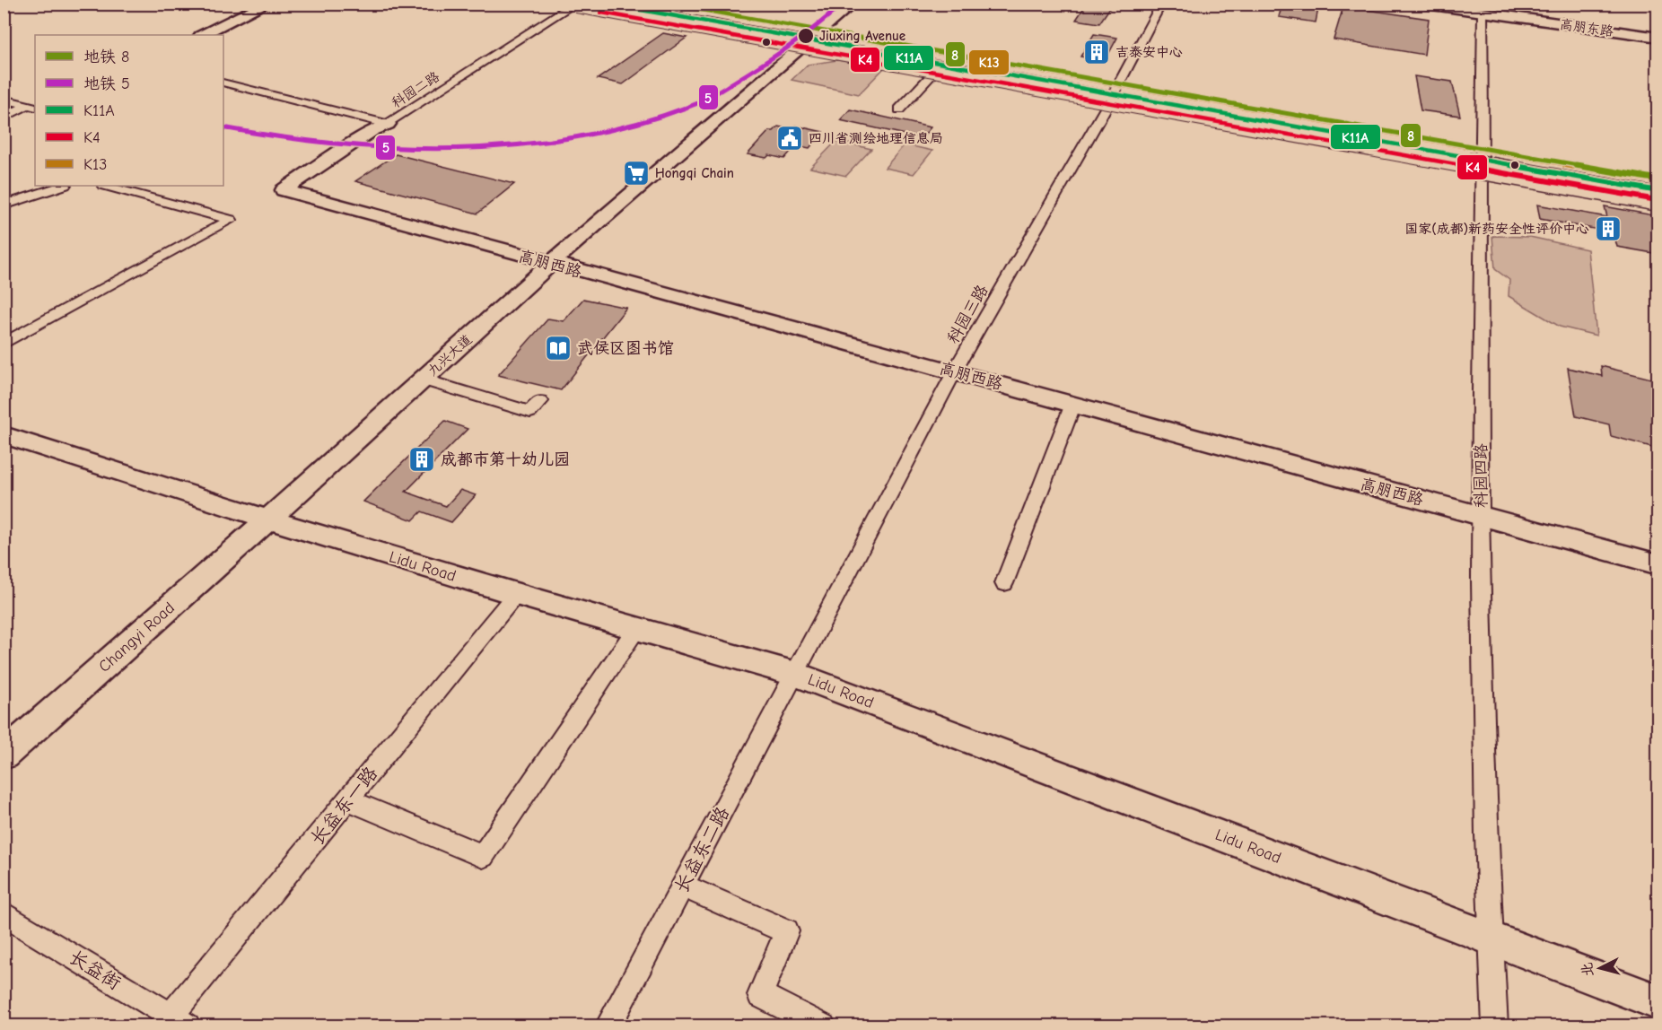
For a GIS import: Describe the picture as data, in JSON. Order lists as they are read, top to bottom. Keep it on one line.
{"streets":{"street":["高朋东路","科园二路","高朋西路","科园三路","九兴大道","科园四路","Lidu Road","Changyi Road","长益东一路","长益东二路","长益街"]},"crossings":[["高朋东路","科园四路"],["科园二路","高朋西路"],["高朋西路","科园三路"],["高朋西路","九兴大道"],["高朋西路","科园四路"],["科园三路","Lidu Road"],["科园三路","长益东二路"],["九兴大道","Lidu Road"],["九兴大道","Changyi Road"],["科园四路","Lidu Road"],["Lidu Road","Changyi Road"],["Lidu Road","长益东一路"],["Lidu Road","长益东二路"],["长益东一路","长益街"]],"places":{"other":["Jiuxing Avenue"],"building":["吉泰安中心","国家(成都)新药安全性评价中心","成都市第十幼儿园"],"public building":["四川省测绘地理信息局"],"supermarket":["Hongqi Chain"],"library":["武侯区图书馆"]},"lines":["metro line 8","metro line 5","transit line K11A","transit line K13","transit line K4"],"legend":["地铁 8","地铁 5","K11A","K4","K13"],"north":"left"}
